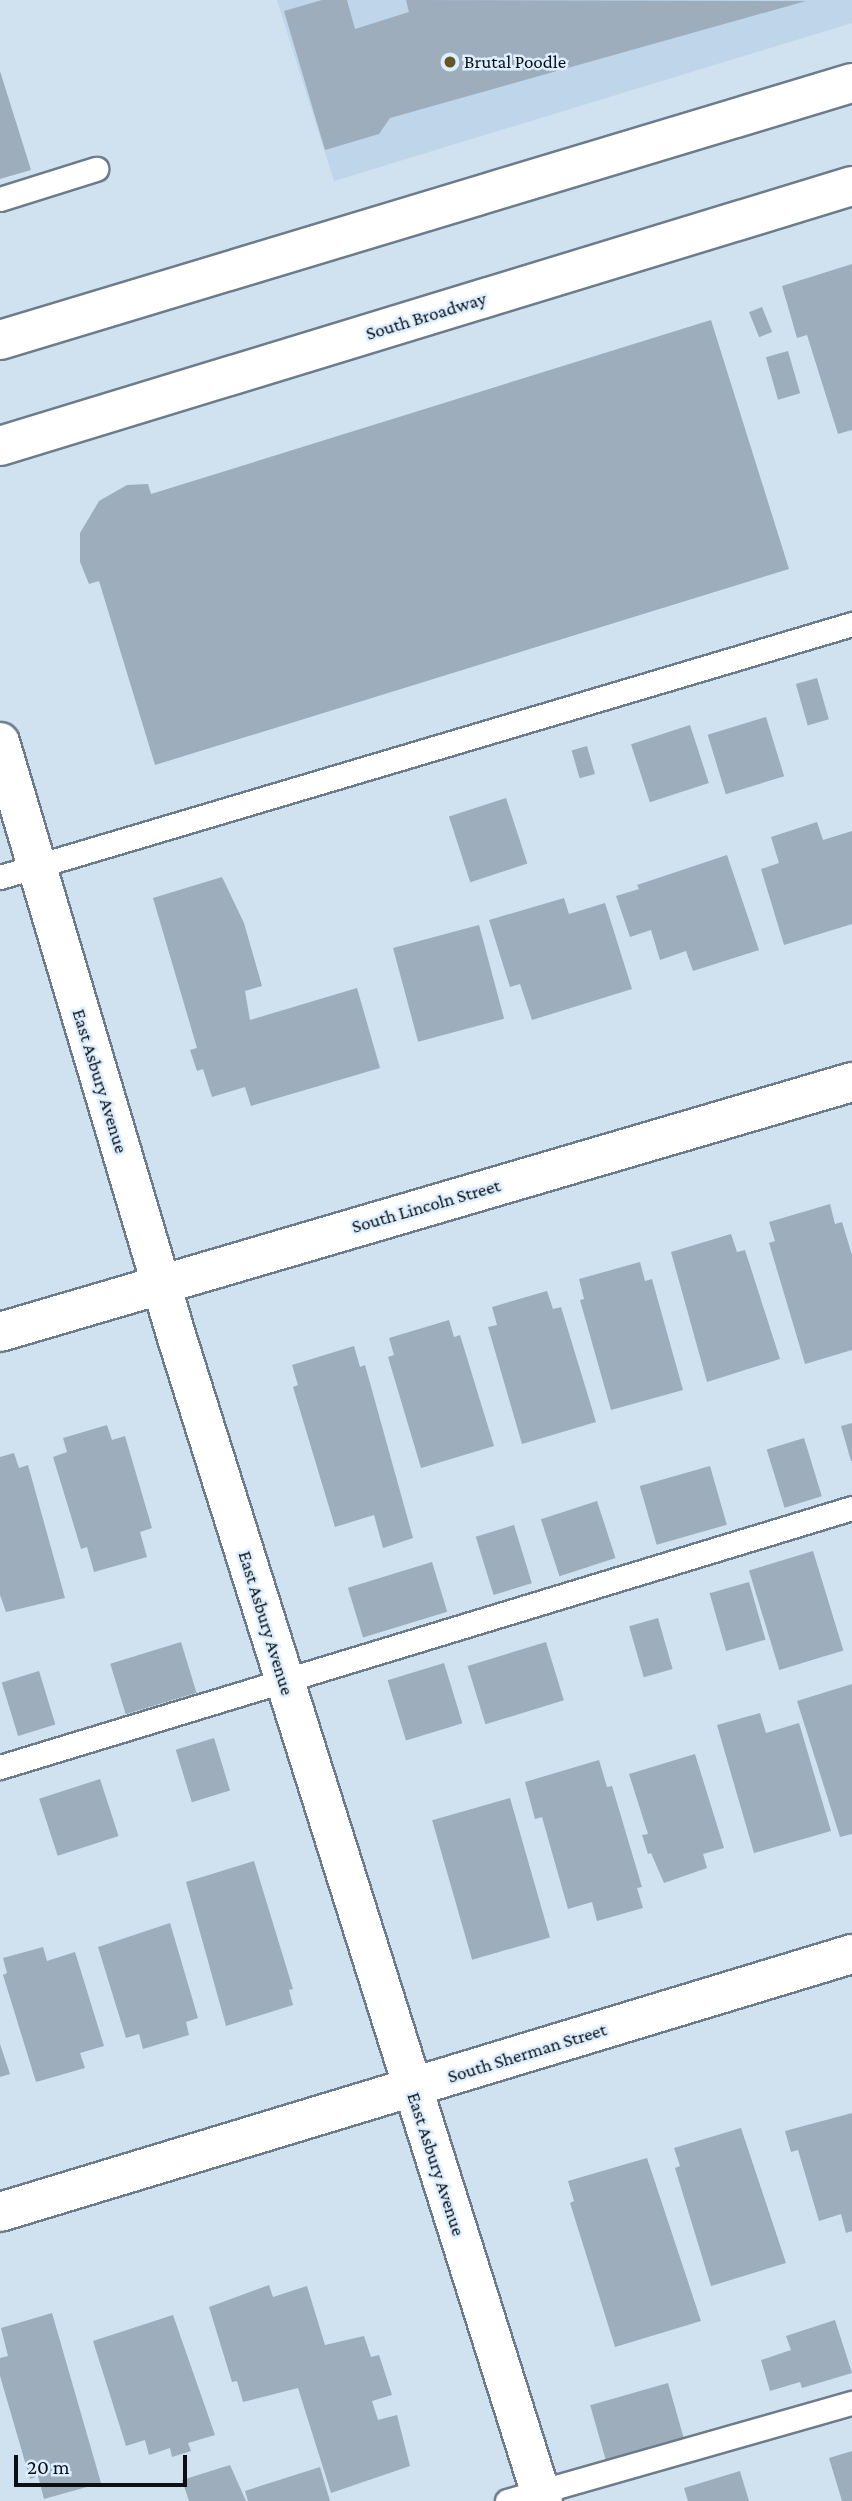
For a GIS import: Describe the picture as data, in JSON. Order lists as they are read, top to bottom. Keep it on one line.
{"streets":{"street":["South Broadway","East Asbury Avenue","South Lincoln Street","South Sherman Street"]},"crossings":[["East Asbury Avenue","South Lincoln Street"],["East Asbury Avenue","South Sherman Street"]],"places":["Brutal Poodle"],"scale_bar":"20 m"}
